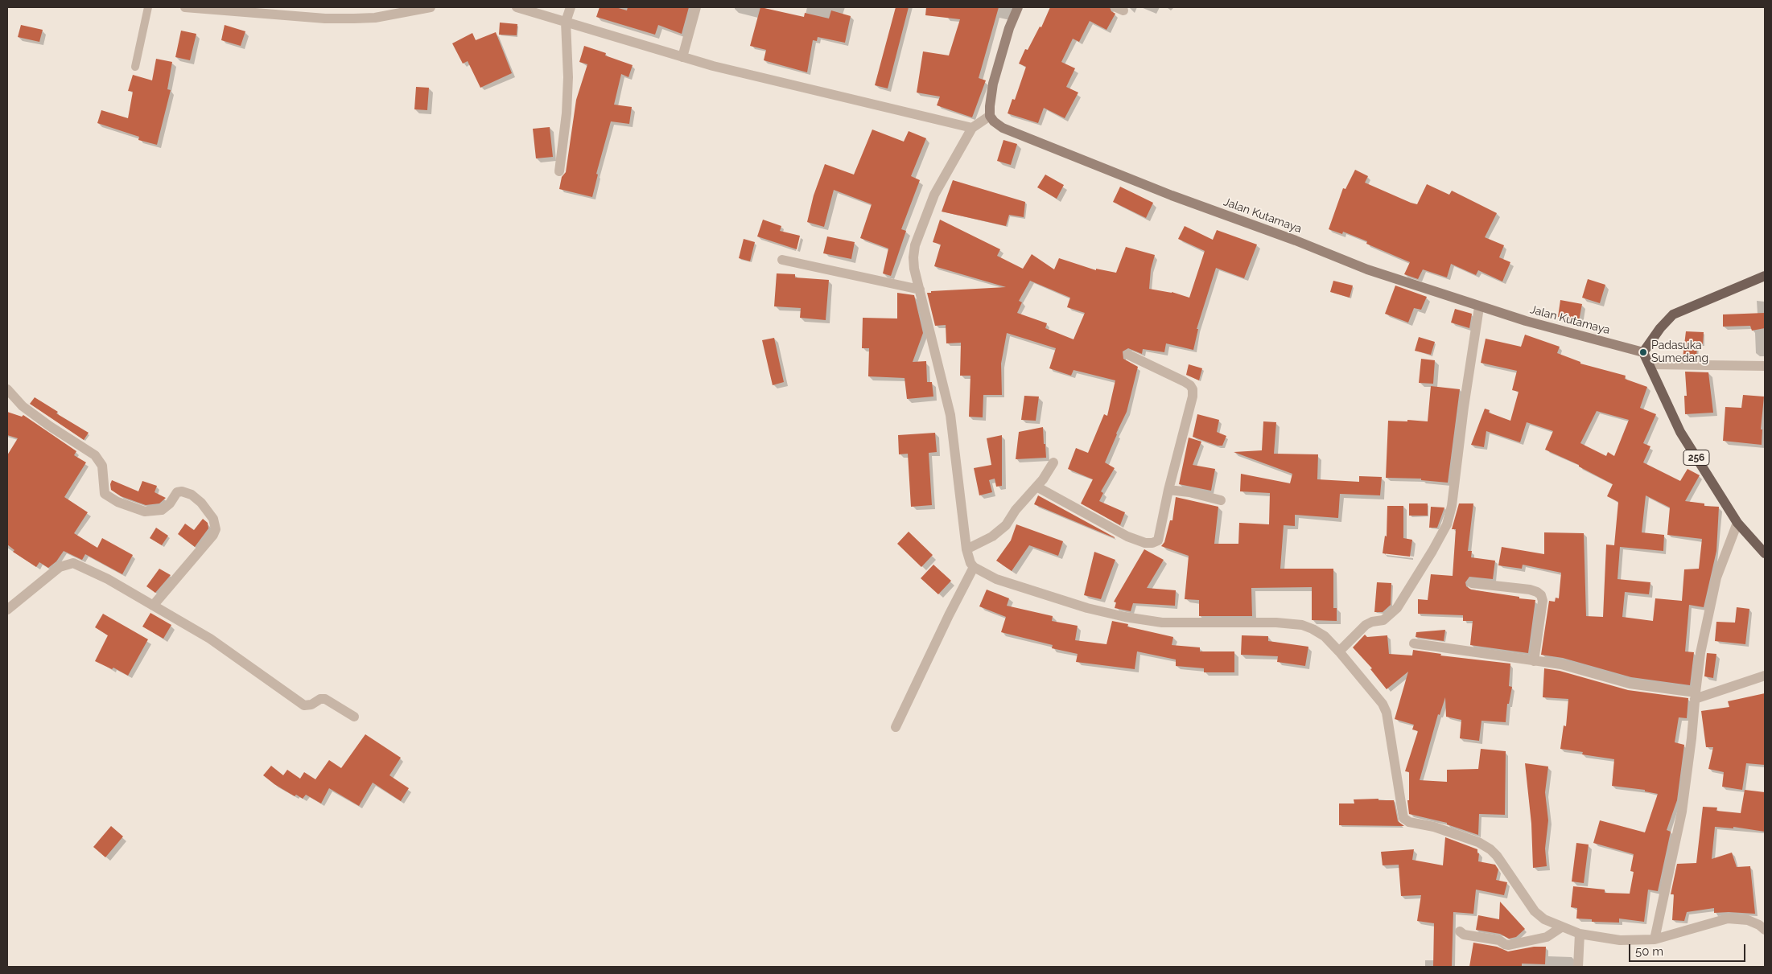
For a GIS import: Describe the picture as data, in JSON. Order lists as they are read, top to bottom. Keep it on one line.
{"streets":{"main road":["Jalan Kutamaya","256"]},"crossings":[["Jalan Kutamaya","256"]],"places":["Padasuka Sumedang"],"scale_bar":"50 m"}
